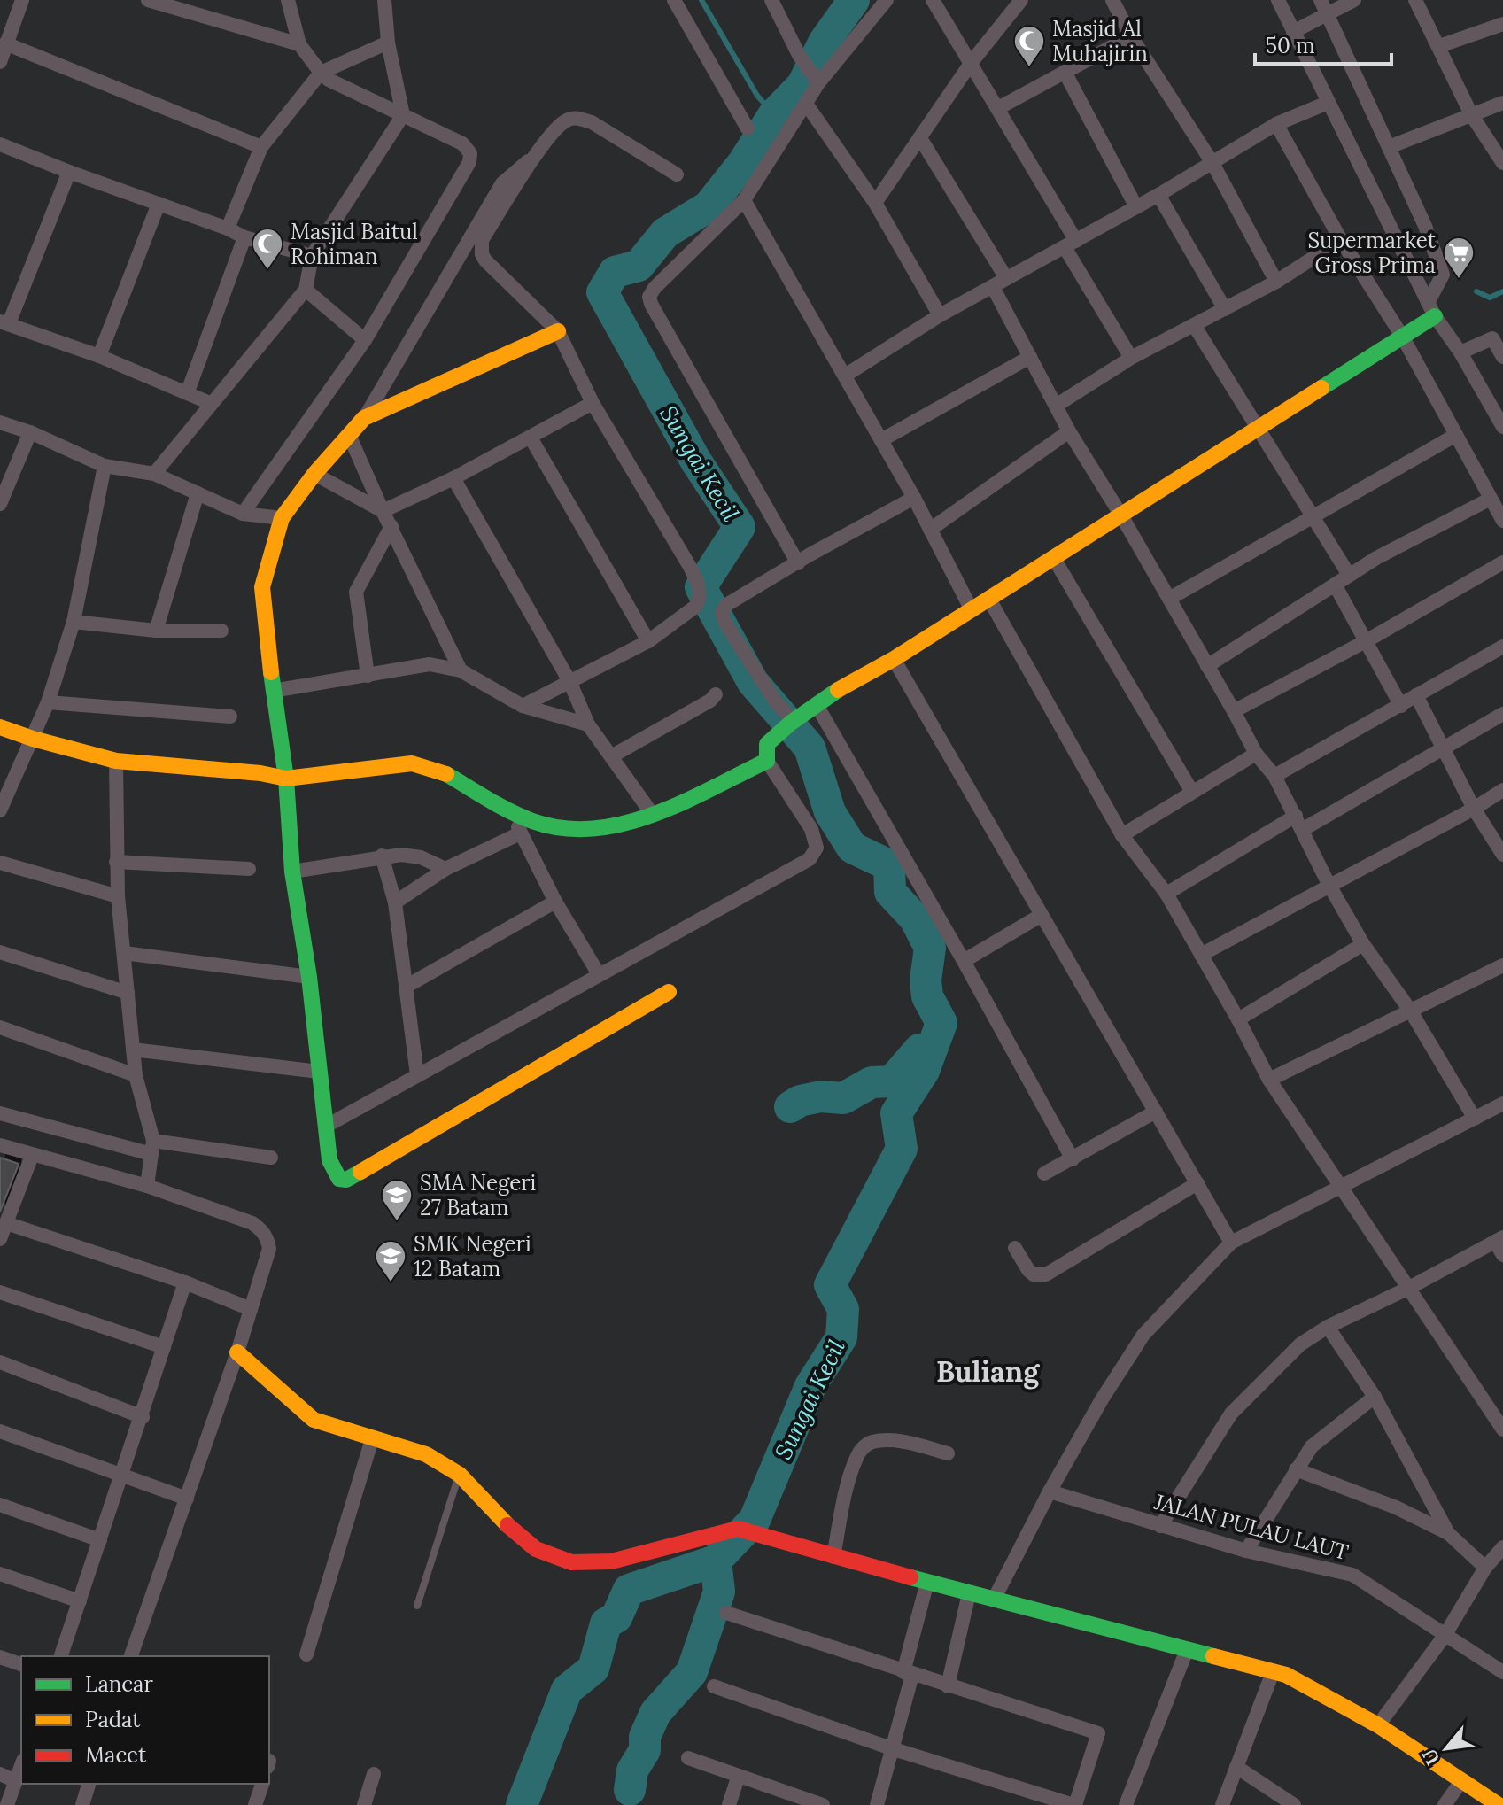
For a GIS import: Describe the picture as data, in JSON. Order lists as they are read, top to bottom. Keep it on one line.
{"streets":{"street":["JALAN PULAU LAUT"]},"districts":["Buliang"],"water":["Sungai Kecil"],"places":{"mosque":["Masjid Al Muhajirin","Masjid Baitul Rohiman"],"supermarket":["Supermarket Gross Prima"],"school or university":["SMA Negeri 27 Batam","SMK Negeri 12 Batam"]},"legend":["Lancar","Padat","Macet"],"scale_bar":"50 m","north":"bottom left"}
